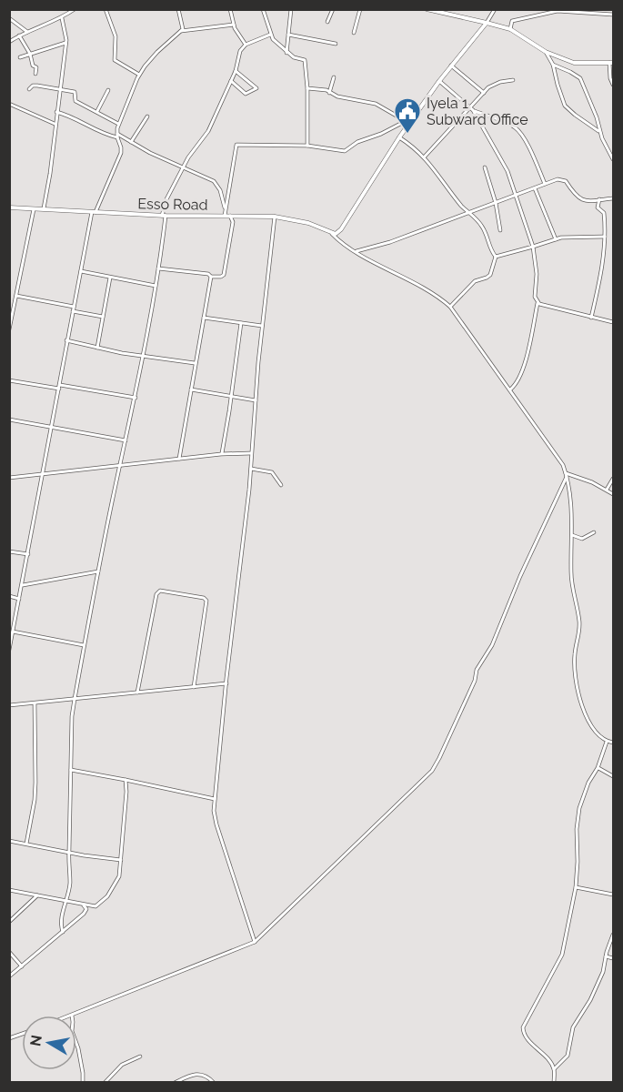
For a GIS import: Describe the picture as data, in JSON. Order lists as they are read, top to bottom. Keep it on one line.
{"streets":{"street":["Esso Road"]},"places":{"public building":["Iyela 1 Subward Office"]},"north":"left"}
